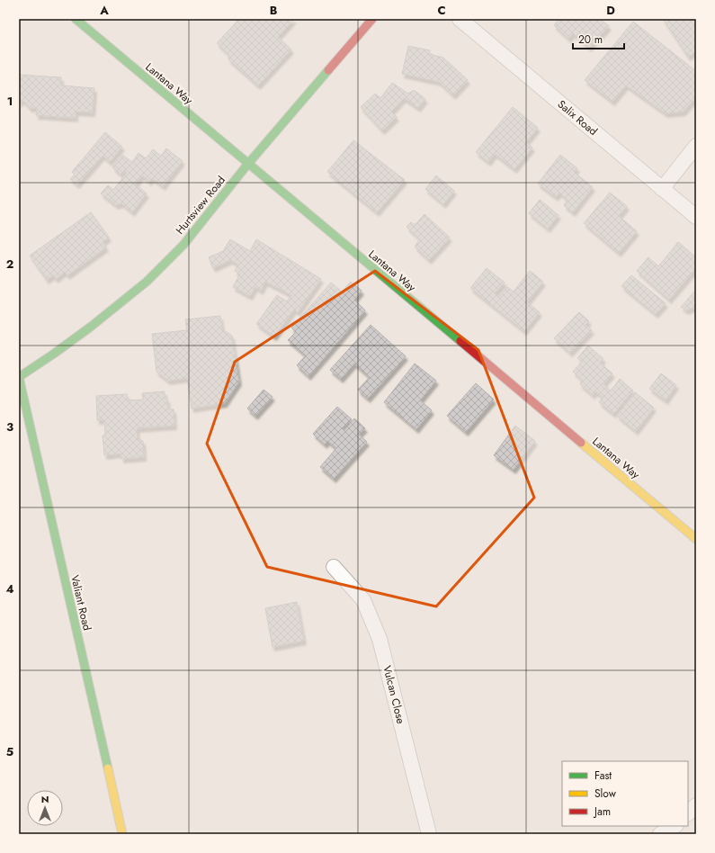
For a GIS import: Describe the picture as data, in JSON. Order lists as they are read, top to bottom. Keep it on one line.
{"streets":{"street":["Lantana Way","Salix Road","Hurtsview Road","Valiant Road","Vulcan Close"]},"crossings":[["Lantana Way","Hurtsview Road"],["Hurtsview Road","Valiant Road"]],"legend":["Fast","Slow","Jam"],"scale_bar":"20 m","north":"top","grid":{"columns":["A","B","C","D"],"rows":["1","2","3","4","5"]}}
